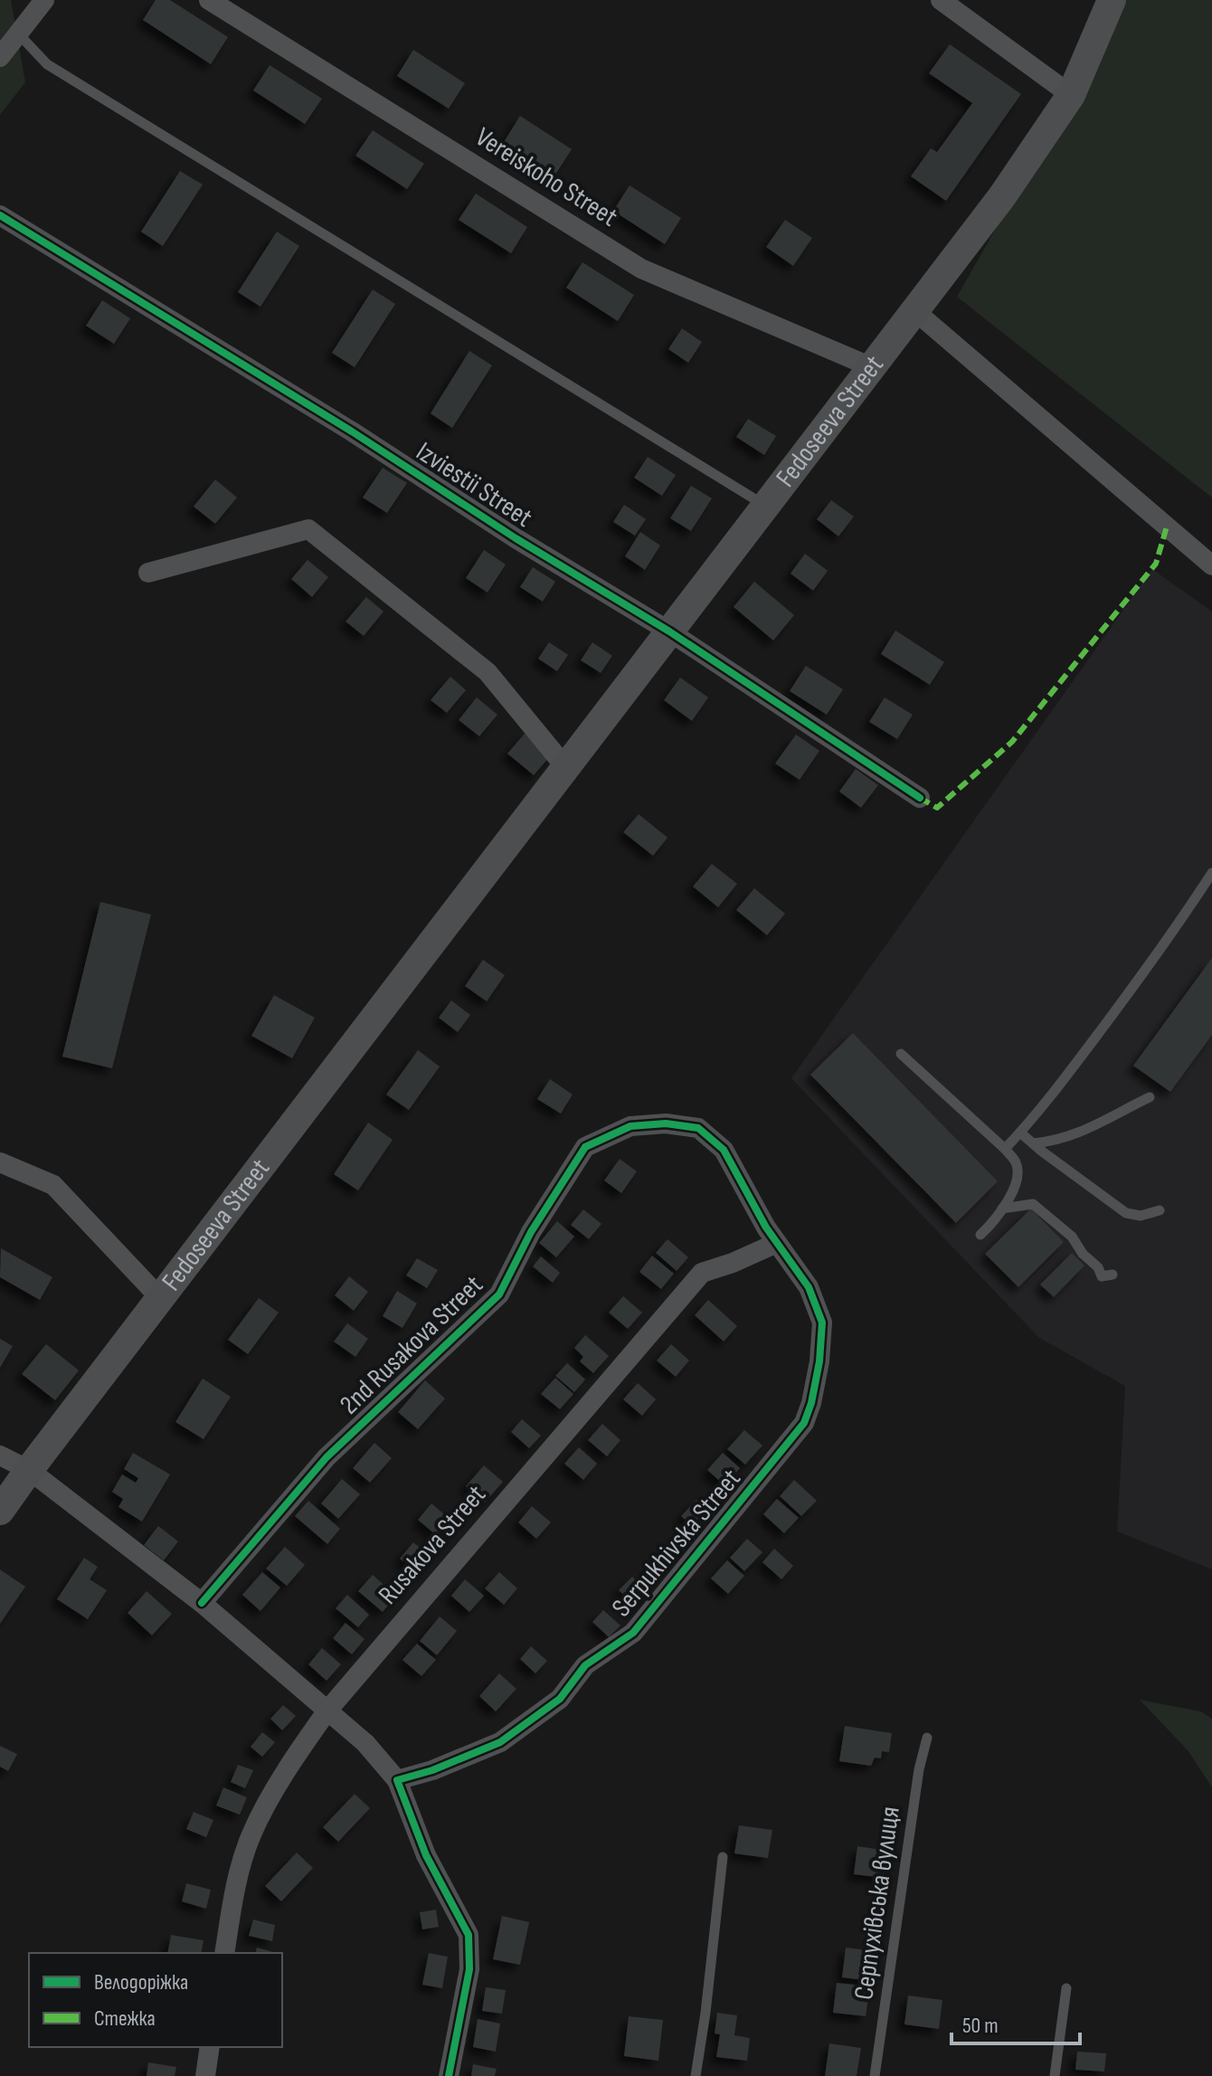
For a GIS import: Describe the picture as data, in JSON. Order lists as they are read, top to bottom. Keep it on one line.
{"streets":{"main road":["Fedoseeva Street"],"street":["Vereiskoho Street","Izviestii Street","2nd Rusakova Street","Serpukhivska Street","Rusakova Street"],"lane":["Серпухівська вулиця"]},"crossings":[["Vereiskoho Street","Fedoseeva Street"],["Fedoseeva Street","Izviestii Street"],["2nd Rusakova Street","Serpukhivska Street"],["2nd Rusakova Street","Rusakova Street"]],"legend":["Велодоріжка","Стежка"],"scale_bar":"50 m"}
